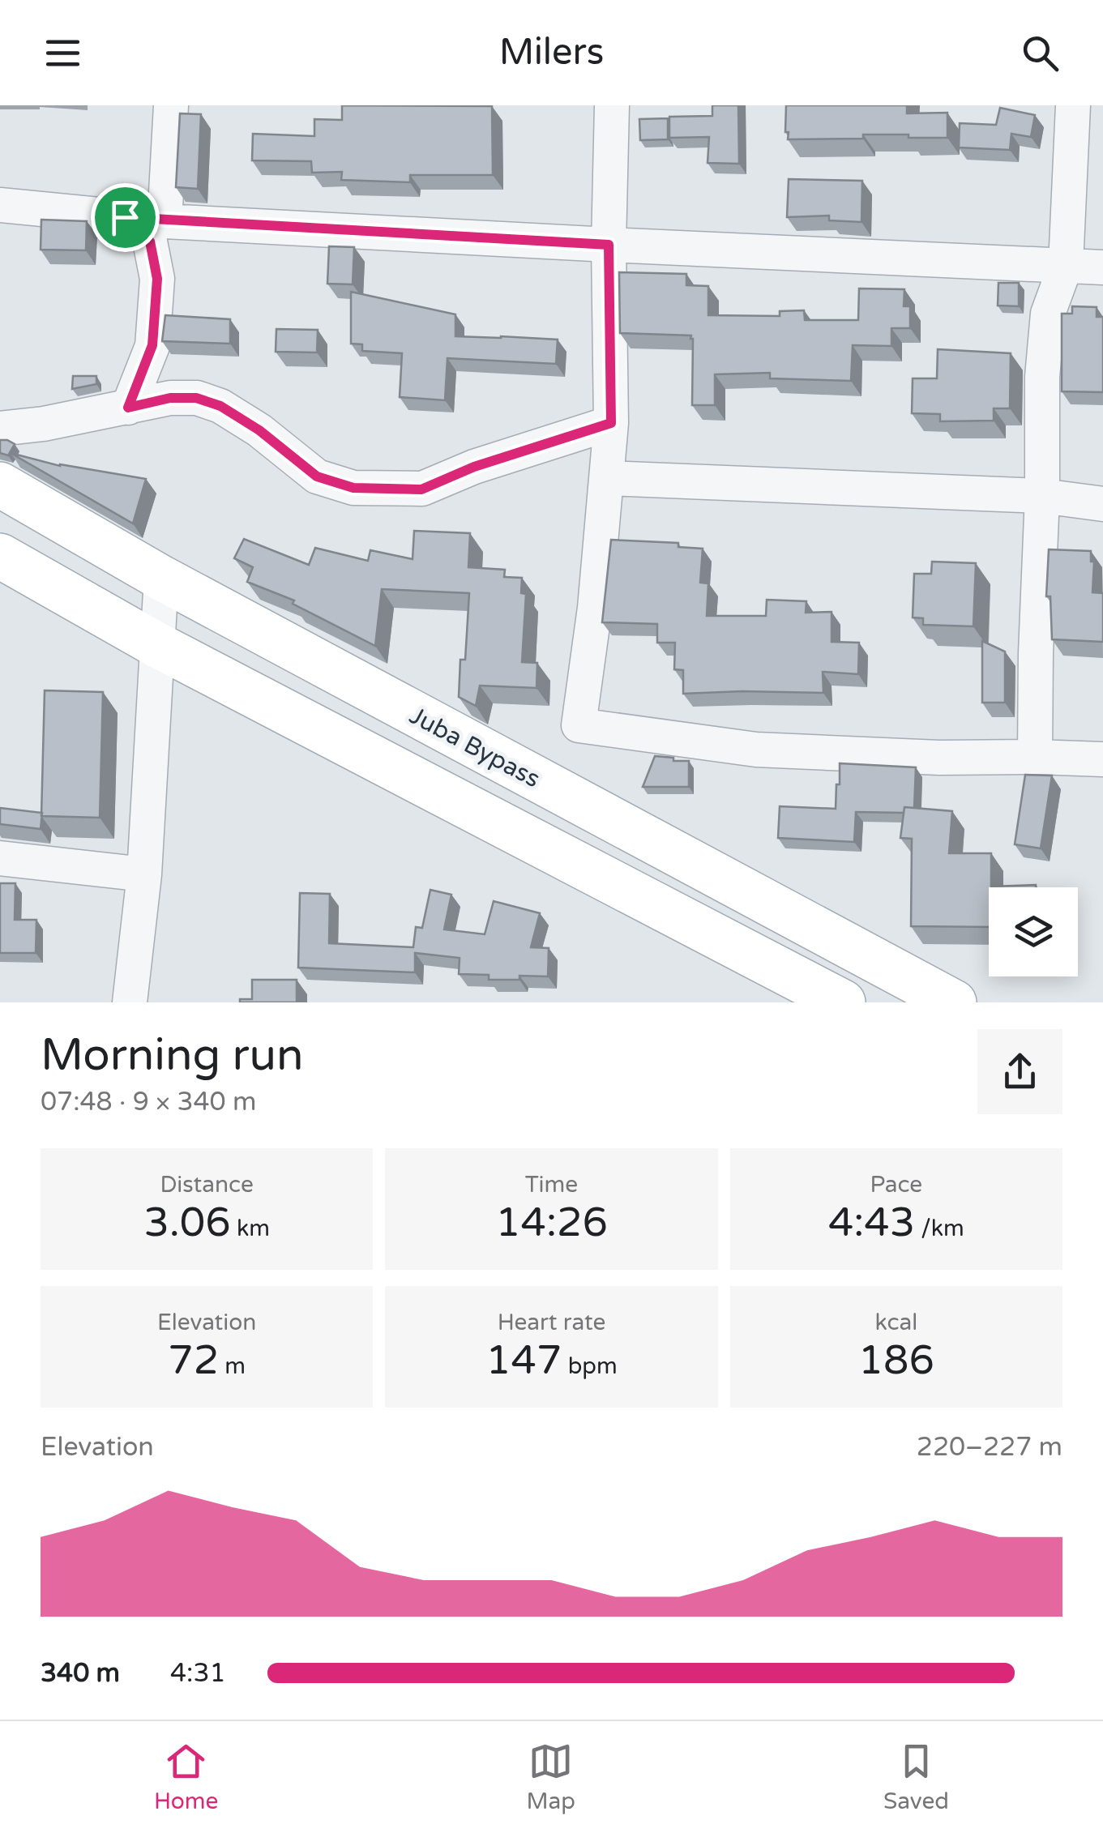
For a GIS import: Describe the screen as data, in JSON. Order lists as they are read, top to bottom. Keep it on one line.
{"streets":{"main road":["Juba Bypass"]},"page":{"header":"Milers","heading":["Morning run","07:48 · 9 × 340 m"],"stats":[["Distance","3.06 km"],["Time","14:26"],["Pace","4:43 /km"],["Elevation","72 m"],["Heart rate","147 bpm"],["kcal","186"]],"chart":["Elevation","220–227 m"],"list":[{"name":"340 m","note":"4:31"}],"tabs":["Home","Map","Saved"]}}
